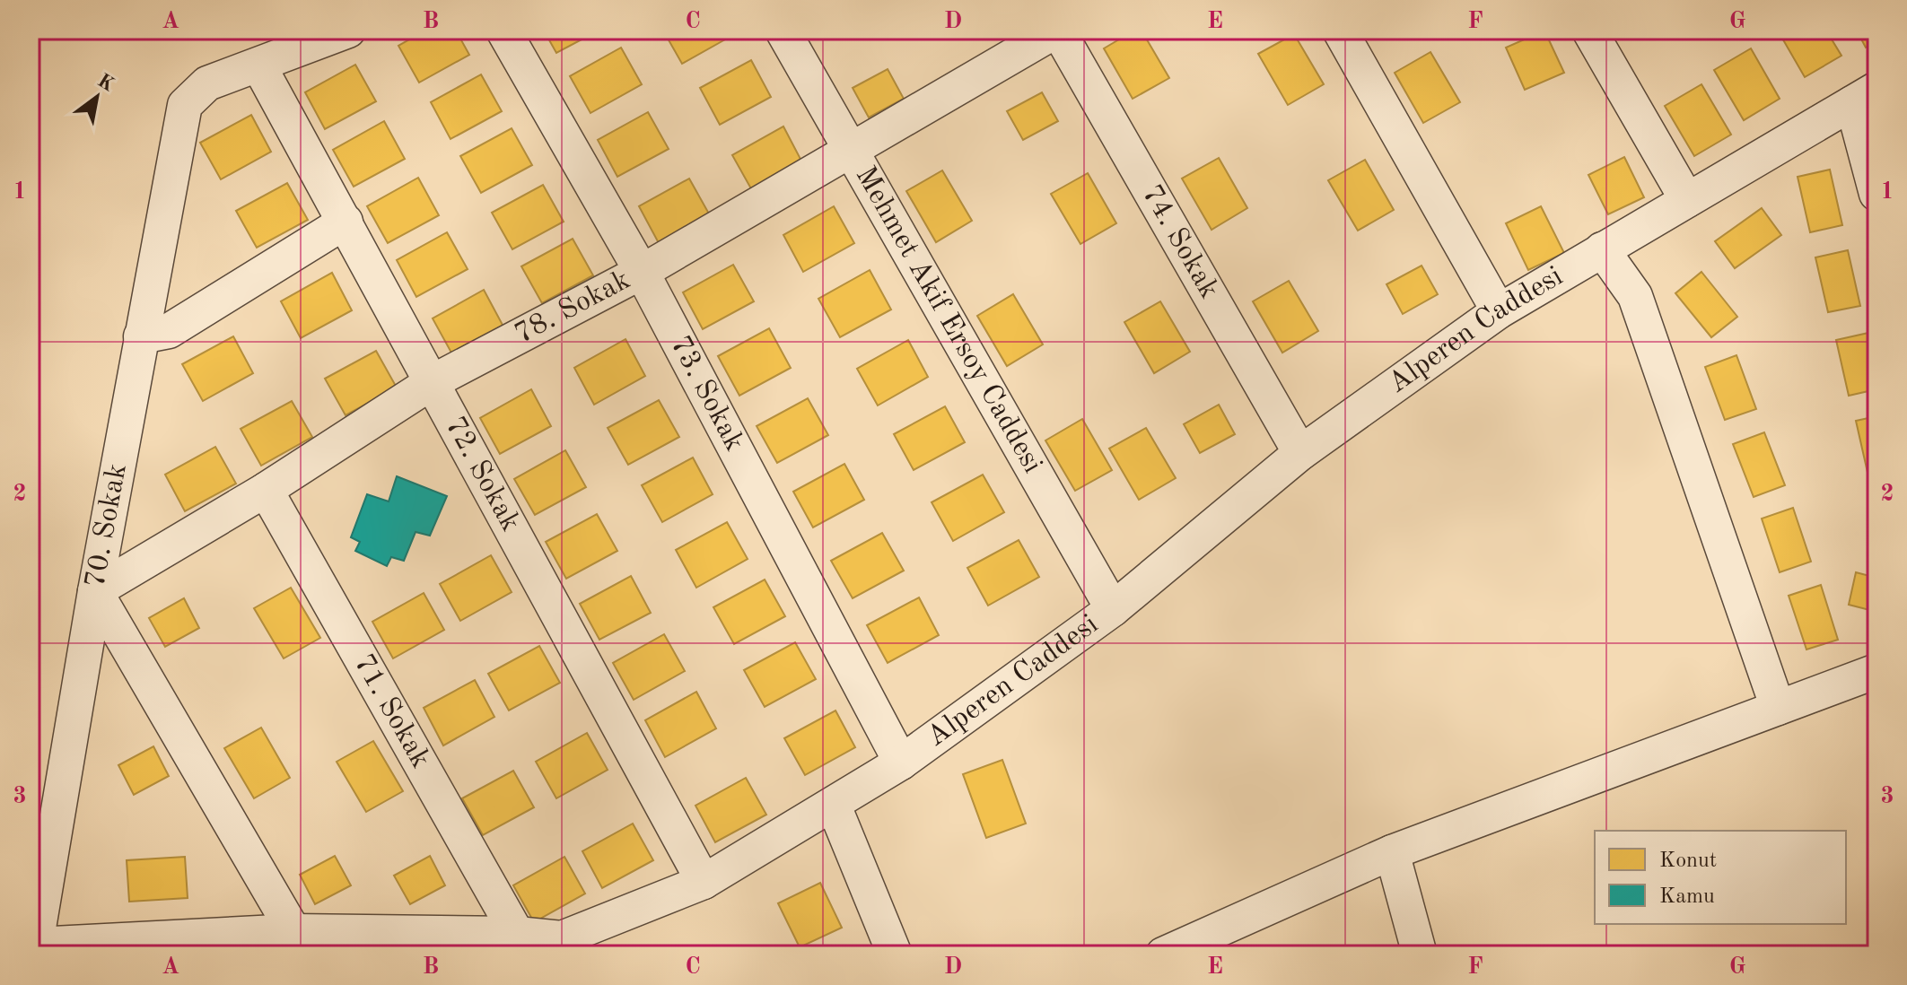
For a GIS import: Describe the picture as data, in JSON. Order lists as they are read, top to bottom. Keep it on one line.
{"streets":{"street":["74. Sokak","78. Sokak","Mehmet Akif Ersoy Caddesi","Alperen Caddesi","73. Sokak","72. Sokak","70. Sokak","71. Sokak"]},"crossings":[["74. Sokak","78. Sokak"],["74. Sokak","Alperen Caddesi"],["78. Sokak","Mehmet Akif Ersoy Caddesi"],["78. Sokak","73. Sokak"],["78. Sokak","72. Sokak"],["78. Sokak","70. Sokak"],["78. Sokak","71. Sokak"],["Mehmet Akif Ersoy Caddesi","Alperen Caddesi"],["Alperen Caddesi","73. Sokak"],["Alperen Caddesi","72. Sokak"],["Alperen Caddesi","70. Sokak"],["Alperen Caddesi","71. Sokak"],["72. Sokak","70. Sokak"]],"legend":["Konut","Kamu"],"north":"top right","grid":{"columns":["A","B","C","D","E","F","G"],"rows":["1","2","3"]}}
